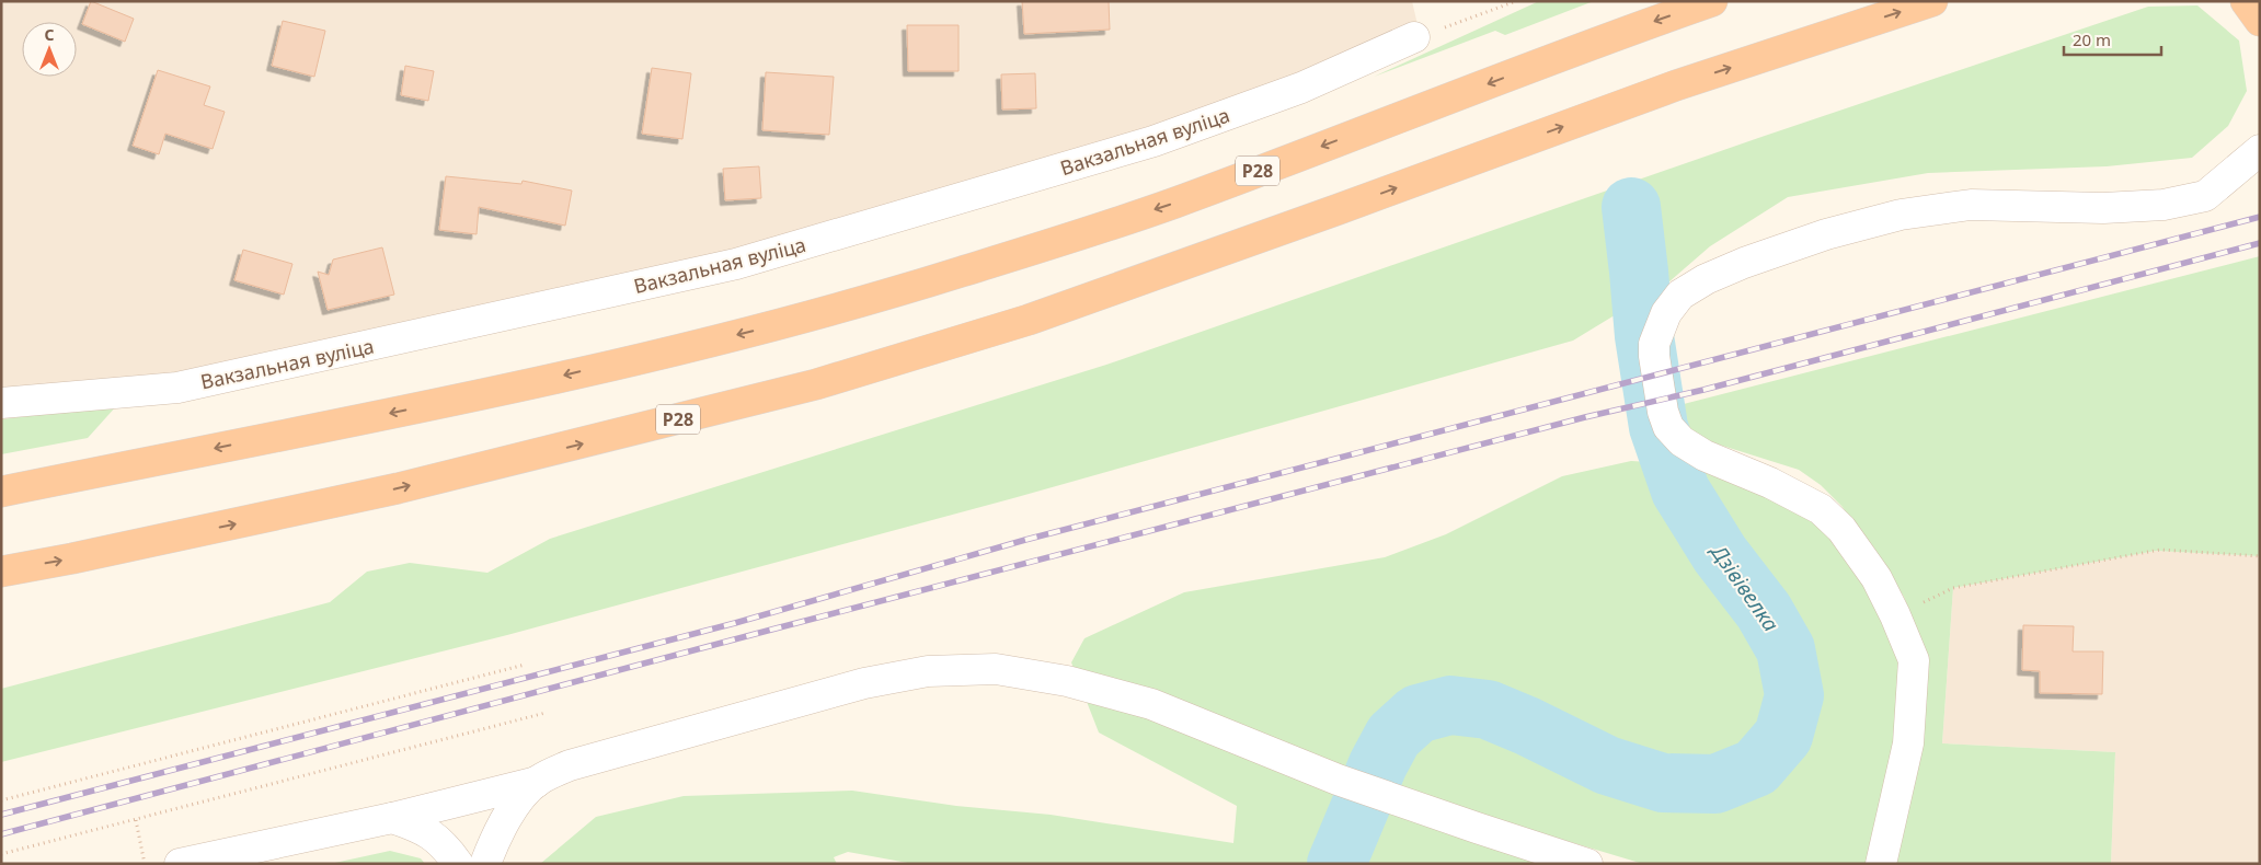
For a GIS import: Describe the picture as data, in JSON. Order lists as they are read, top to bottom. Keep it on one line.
{"streets":{"highway":["Р28"],"street":["Вакзальная вуліца"]},"water":["Дзівівелка"],"scale_bar":"20 m","north":"top"}
